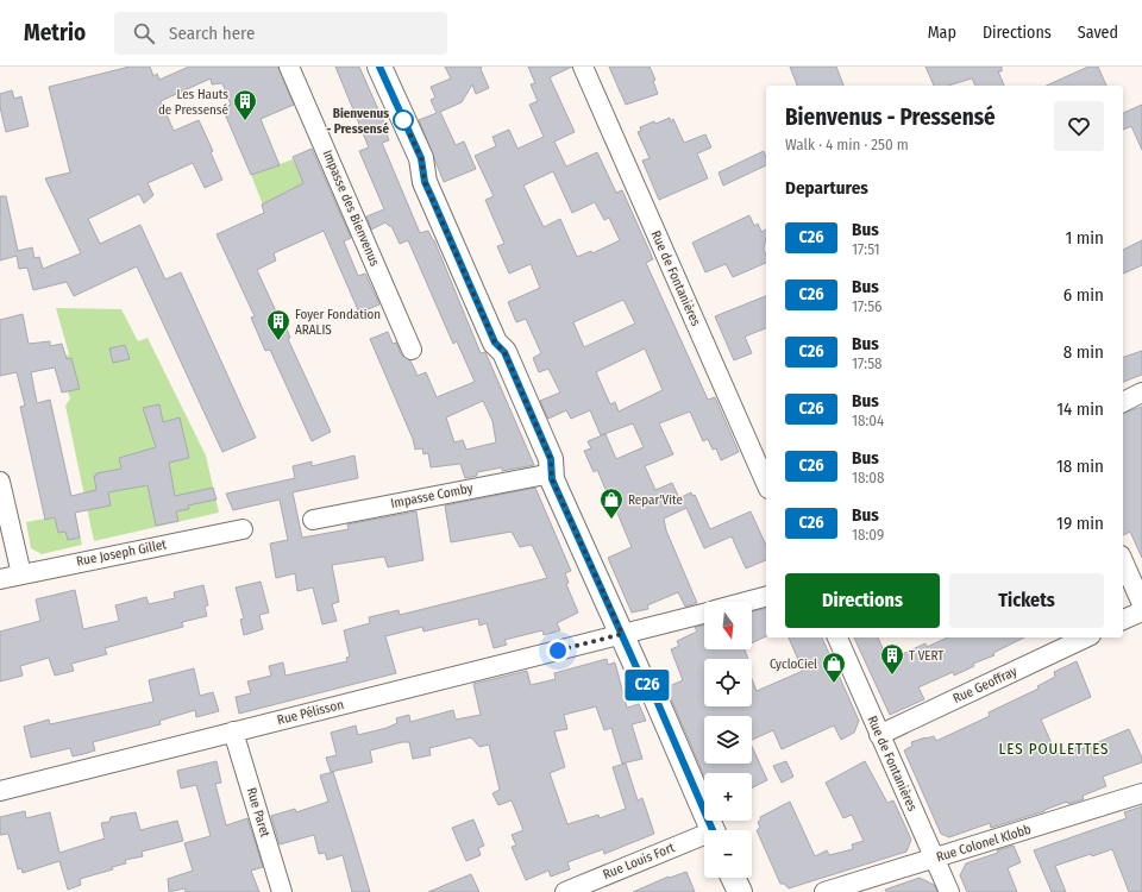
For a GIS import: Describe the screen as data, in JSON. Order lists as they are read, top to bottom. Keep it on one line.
{"streets":{"street":["Impasse des Bienvenus","Rue de Fontanières","Impasse Comby","Rue Joseph Gillet","Rue Geoffray","Rue Pélisson","Rue Paret","Rue Colonel Klobb","Rue Louis Fort"]},"crossings":[["Rue de Fontanières","Rue Geoffray"],["Rue de Fontanières","Rue Colonel Klobb"],["Rue Pélisson","Rue Paret"]],"districts":["LES POULETTES"],"places":{"other":["Bienvenus - Pressensé"],"building":["Les Hauts de Pressensé","Foyer Fondation ARALIS","T VERT"],"shop":["Repar'Vite","CycloCiel"]},"lines":["bus line C26"],"north":"bottom","page":{"header":"Metrio","search":"Search here","nav":["Map","Directions","Saved"],"on_map":"C26","heading":[["Bienvenus - Pressensé","Walk · 4 min · 250 m"],"Departures"],"list":[{"mark":"C26","name":"Bus","note":"17:51","value":"1 min"},{"mark":"C26","name":"Bus","note":"17:56","value":"6 min"},{"mark":"C26","name":"Bus","note":"17:58","value":"8 min"},{"mark":"C26","name":"Bus","note":"18:04","value":"14 min"},{"mark":"C26","name":"Bus","note":"18:08","value":"18 min"},{"mark":"C26","name":"Bus","note":"18:09","value":"19 min"}],"buttons":["Directions","Tickets"],"map_buttons":["+","−"]}}
